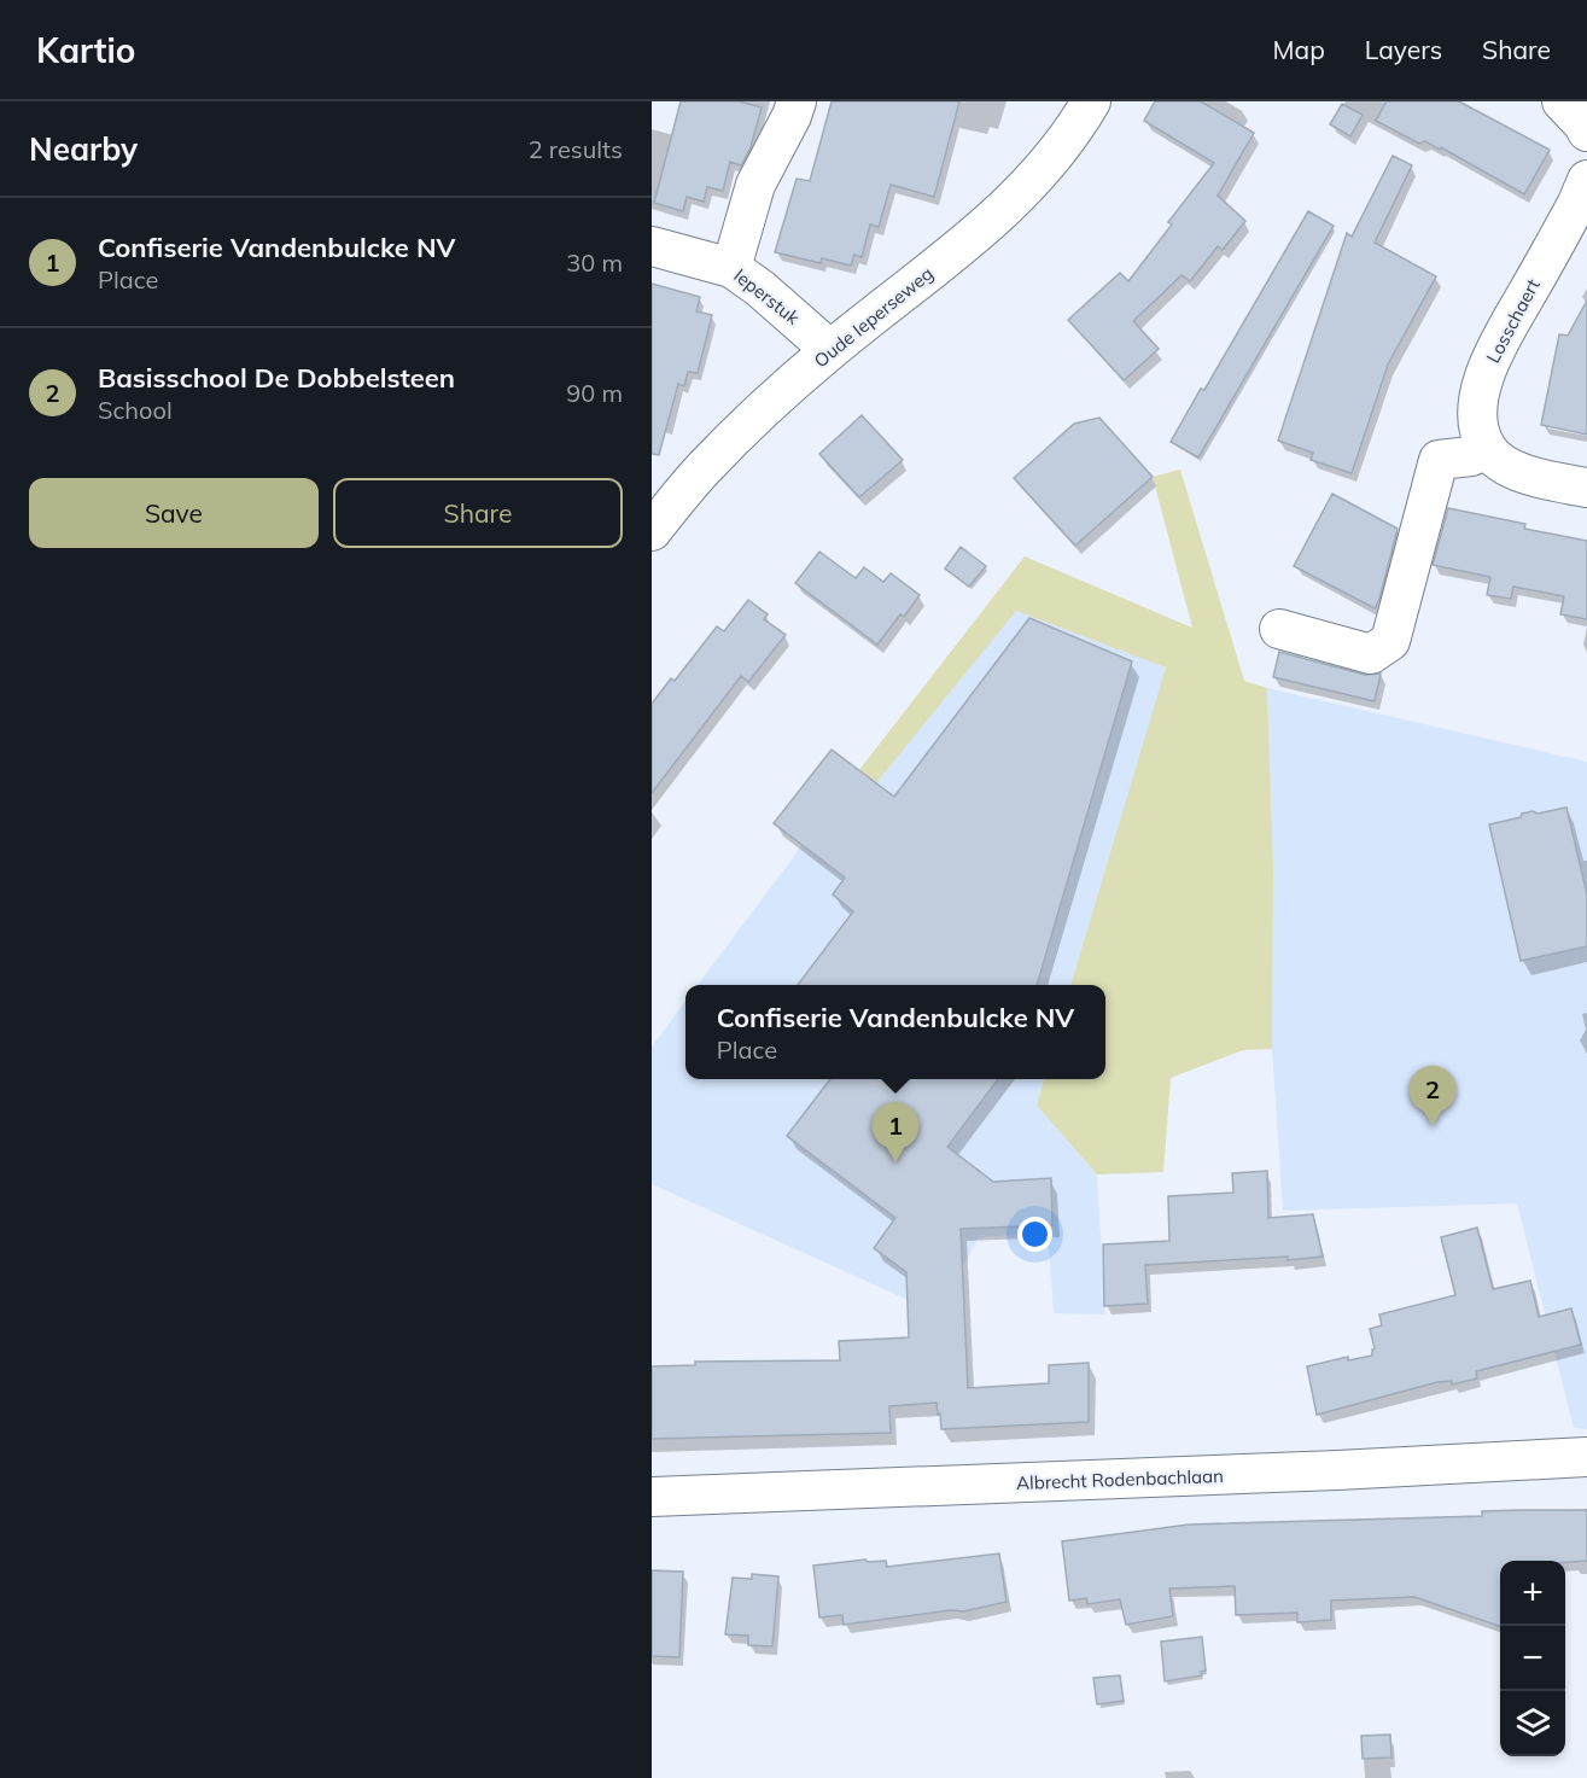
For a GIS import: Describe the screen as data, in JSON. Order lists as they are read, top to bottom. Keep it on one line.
{"streets":{"street":["Ieperstuk","Oude Ieperseweg","Losschaert","Albrecht Rodenbachlaan"]},"crossings":[["Ieperstuk","Oude Ieperseweg"]],"page":{"header":"Kartio","nav":["Map","Layers","Share"],"heading":["Nearby","2 results"],"list":[{"mark":"1","name":"Confiserie Vandenbulcke NV","note":"Place","value":"30 m"},{"mark":"2","name":"Basisschool De Dobbelsteen","note":"School","value":"90 m"}],"buttons":["Save","Share"],"popup":["Confiserie Vandenbulcke NV","Place"],"pins":["2","1"],"map_buttons":["+","−"]}}
